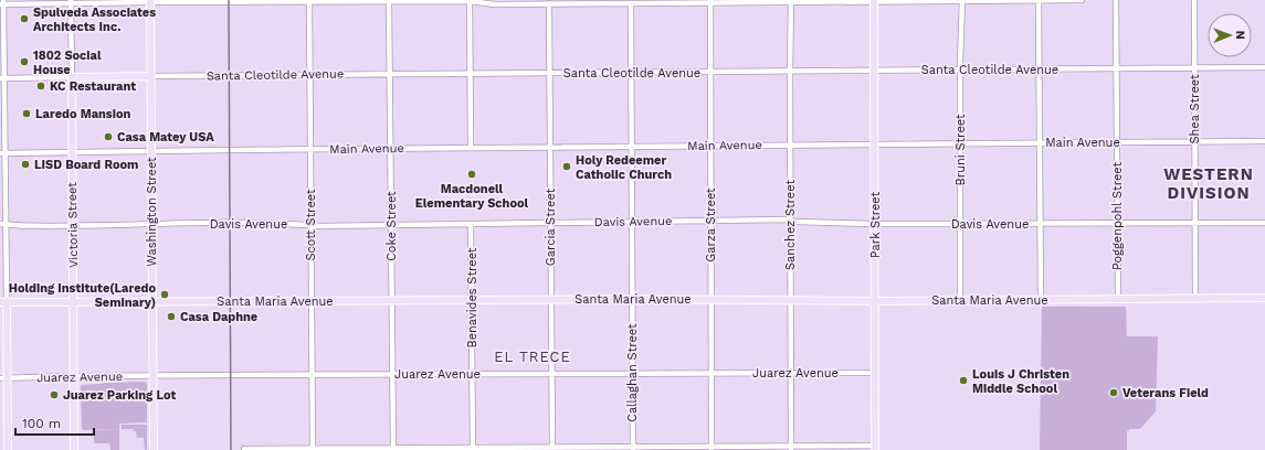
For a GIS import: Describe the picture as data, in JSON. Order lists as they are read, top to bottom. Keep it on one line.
{"streets":{"main road":["Santa Cleotilde Avenue","Washington Street","Victoria Street","Park Street","Santa Maria Avenue"],"street":["Shea Street","Main Avenue","Bruni Street","Poggenpohl Street","Davis Avenue","Scott Street","Garza Street","Sanchez Street","Coke Street","Garcia Street","Benavides Street","Callaghan Street","Juarez Avenue"]},"crossings":[["Santa Cleotilde Avenue","Shea Street"],["Santa Cleotilde Avenue","Bruni Street"],["Santa Cleotilde Avenue","Washington Street"],["Santa Cleotilde Avenue","Poggenpohl Street"],["Santa Cleotilde Avenue","Victoria Street"],["Santa Cleotilde Avenue","Scott Street"],["Santa Cleotilde Avenue","Garza Street"],["Santa Cleotilde Avenue","Sanchez Street"],["Santa Cleotilde Avenue","Park Street"],["Santa Cleotilde Avenue","Coke Street"],["Santa Cleotilde Avenue","Garcia Street"],["Santa Cleotilde Avenue","Callaghan Street"],["Shea Street","Main Avenue"],["Shea Street","Davis Avenue"],["Shea Street","Santa Maria Avenue"],["Main Avenue","Bruni Street"],["Main Avenue","Washington Street"],["Main Avenue","Poggenpohl Street"],["Main Avenue","Victoria Street"],["Main Avenue","Scott Street"],["Main Avenue","Garza Street"],["Main Avenue","Sanchez Street"],["Main Avenue","Park Street"],["Main Avenue","Coke Street"],["Main Avenue","Garcia Street"],["Main Avenue","Callaghan Street"],["Bruni Street","Davis Avenue"],["Bruni Street","Santa Maria Avenue"],["Washington Street","Davis Avenue"],["Washington Street","Santa Maria Avenue"],["Washington Street","Juarez Avenue"],["Poggenpohl Street","Davis Avenue"],["Poggenpohl Street","Santa Maria Avenue"],["Davis Avenue","Victoria Street"],["Davis Avenue","Scott Street"],["Davis Avenue","Garza Street"],["Davis Avenue","Sanchez Street"],["Davis Avenue","Park Street"],["Davis Avenue","Coke Street"],["Davis Avenue","Garcia Street"],["Davis Avenue","Benavides Street"],["Davis Avenue","Callaghan Street"],["Victoria Street","Santa Maria Avenue"],["Victoria Street","Juarez Avenue"],["Scott Street","Santa Maria Avenue"],["Scott Street","Juarez Avenue"],["Garza Street","Santa Maria Avenue"],["Garza Street","Juarez Avenue"],["Sanchez Street","Santa Maria Avenue"],["Sanchez Street","Juarez Avenue"],["Park Street","Santa Maria Avenue"],["Park Street","Juarez Avenue"],["Coke Street","Santa Maria Avenue"],["Coke Street","Juarez Avenue"],["Garcia Street","Santa Maria Avenue"],["Garcia Street","Juarez Avenue"],["Benavides Street","Santa Maria Avenue"],["Benavides Street","Juarez Avenue"],["Santa Maria Avenue","Callaghan Street"],["Callaghan Street","Juarez Avenue"]],"districts":["WESTERN DIVISION","EL TRECE"],"places":["Spulveda Associates Architects Inc.","1802 Social House","KC Restaurant","Laredo Mansion","Casa Matey USA","LISD Board Room","Holy Redeemer Catholic Church","Macdonell Elementary School","Holding Institute(Laredo Seminary)","Casa Daphne","Louis J Christen Middle School","Veterans Field","Juarez Parking Lot"],"scale_bar":"100 m","north":"right"}
